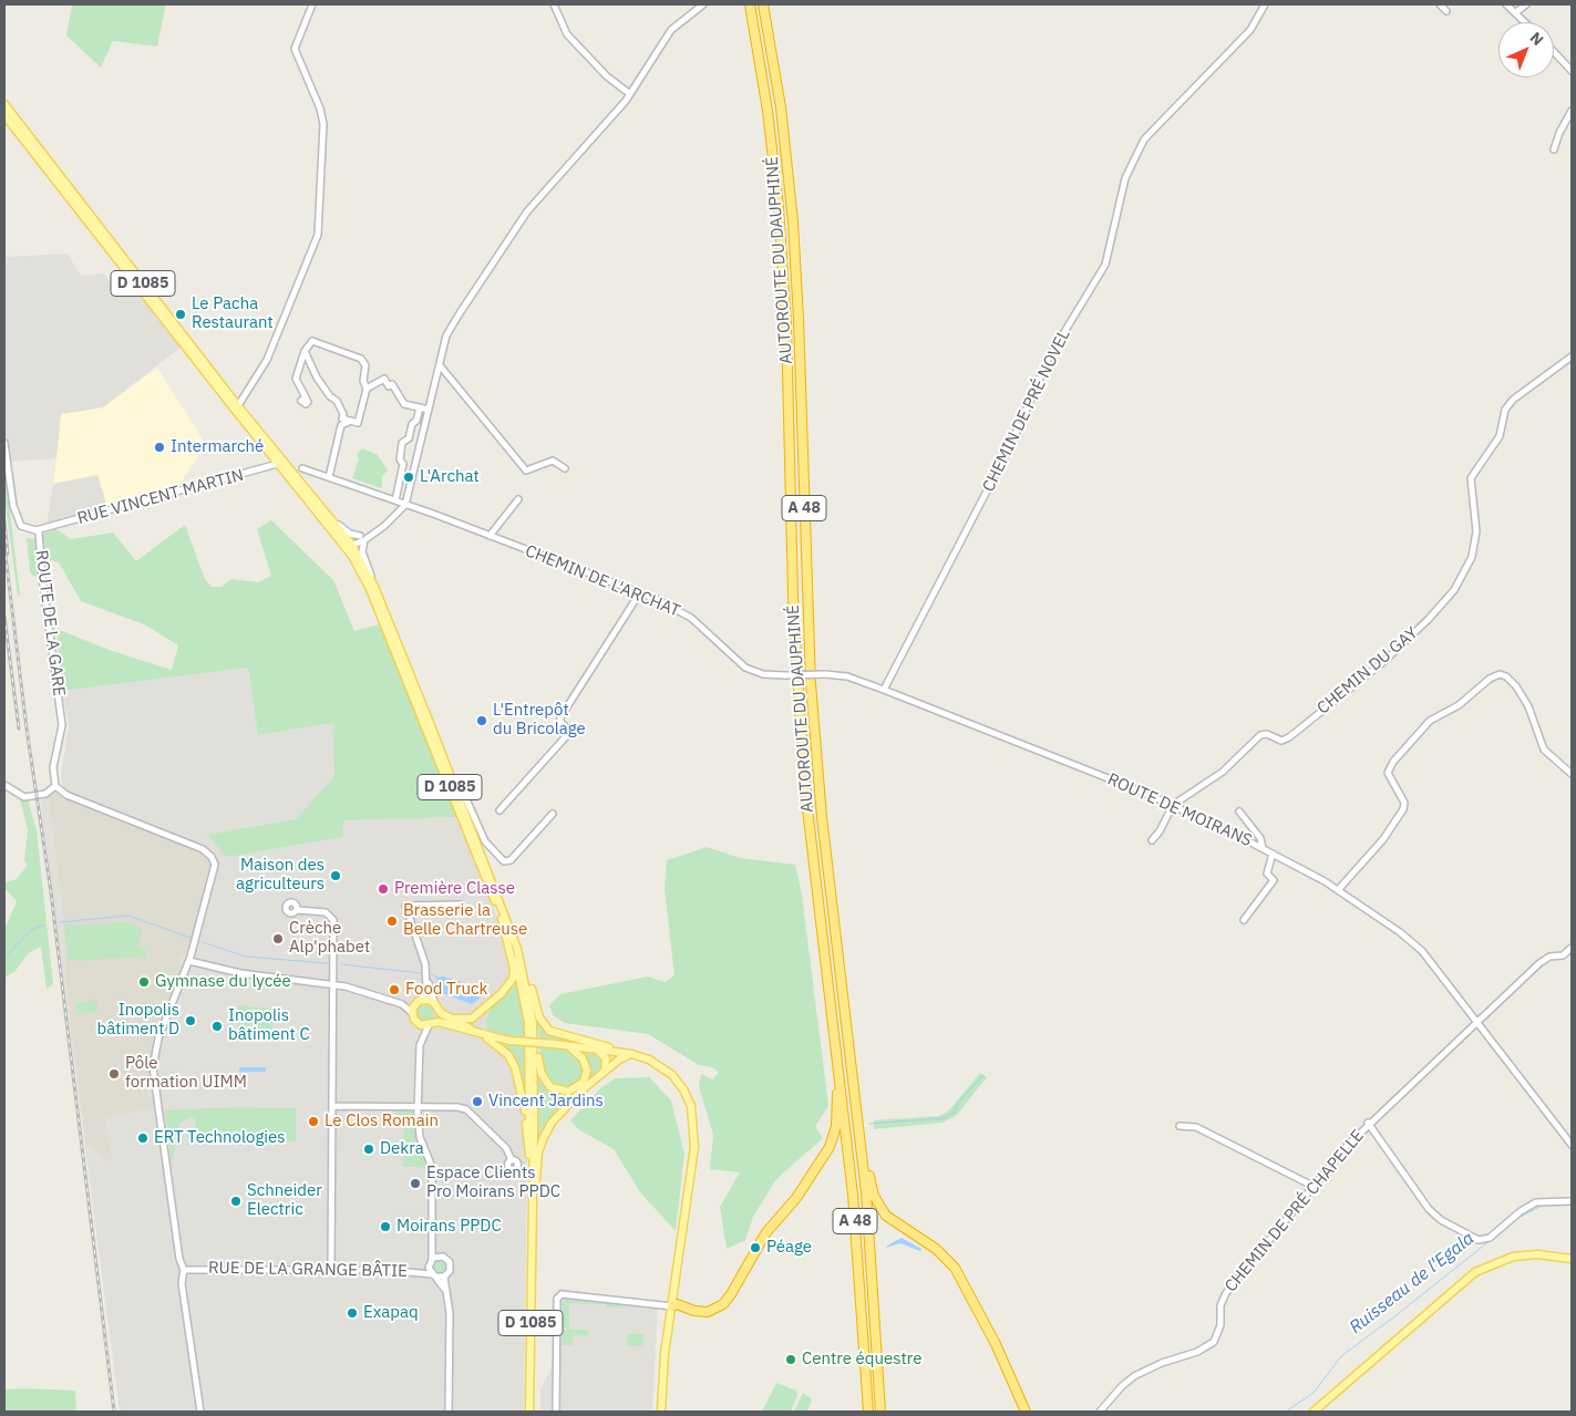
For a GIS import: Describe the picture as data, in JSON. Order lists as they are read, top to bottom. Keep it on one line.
{"streets":{"highway":["AUTOROUTE DU DAUPHINÉ","A 48"],"main road":["D 1085"],"street":["CHEMIN DE PRÉ NOVEL","RUE VINCENT MARTIN","CHEMIN DE L'ARCHAT","ROUTE DE LA GARE","CHEMIN DU GAY","ROUTE DE MOIRANS","CHEMIN DE PRÉ CHAPELLE","RUE DE LA GRANGE BÂTIE"]},"crossings":[["D 1085","RUE VINCENT MARTIN"],["CHEMIN DE PRÉ NOVEL","CHEMIN DE L'ARCHAT"],["CHEMIN DE PRÉ NOVEL","ROUTE DE MOIRANS"],["RUE VINCENT MARTIN","ROUTE DE LA GARE"],["CHEMIN DE L'ARCHAT","ROUTE DE MOIRANS"],["CHEMIN DU GAY","ROUTE DE MOIRANS"],["ROUTE DE MOIRANS","CHEMIN DE PRÉ CHAPELLE"]],"water":["Ruisseau de l'Egala"],"places":["Le Pacha Restaurant","Intermarché","L'Archat","L'Entrepôt du Bricolage","Maison des agriculteurs","Première Classe","Brasserie la Belle Chartreuse","Crèche Alp'phabet","Gymnase du lycée","Food Truck","Inopolis bâtiment D","Inopolis bâtiment C","Pôle formation UIMM","Vincent Jardins","Le Clos Romain","ERT Technologies","Dekra","Espace Clients Pro Moirans PPDC","Schneider Electric","Moirans PPDC","Péage","Exapaq","Centre équestre"],"north":"top right"}
